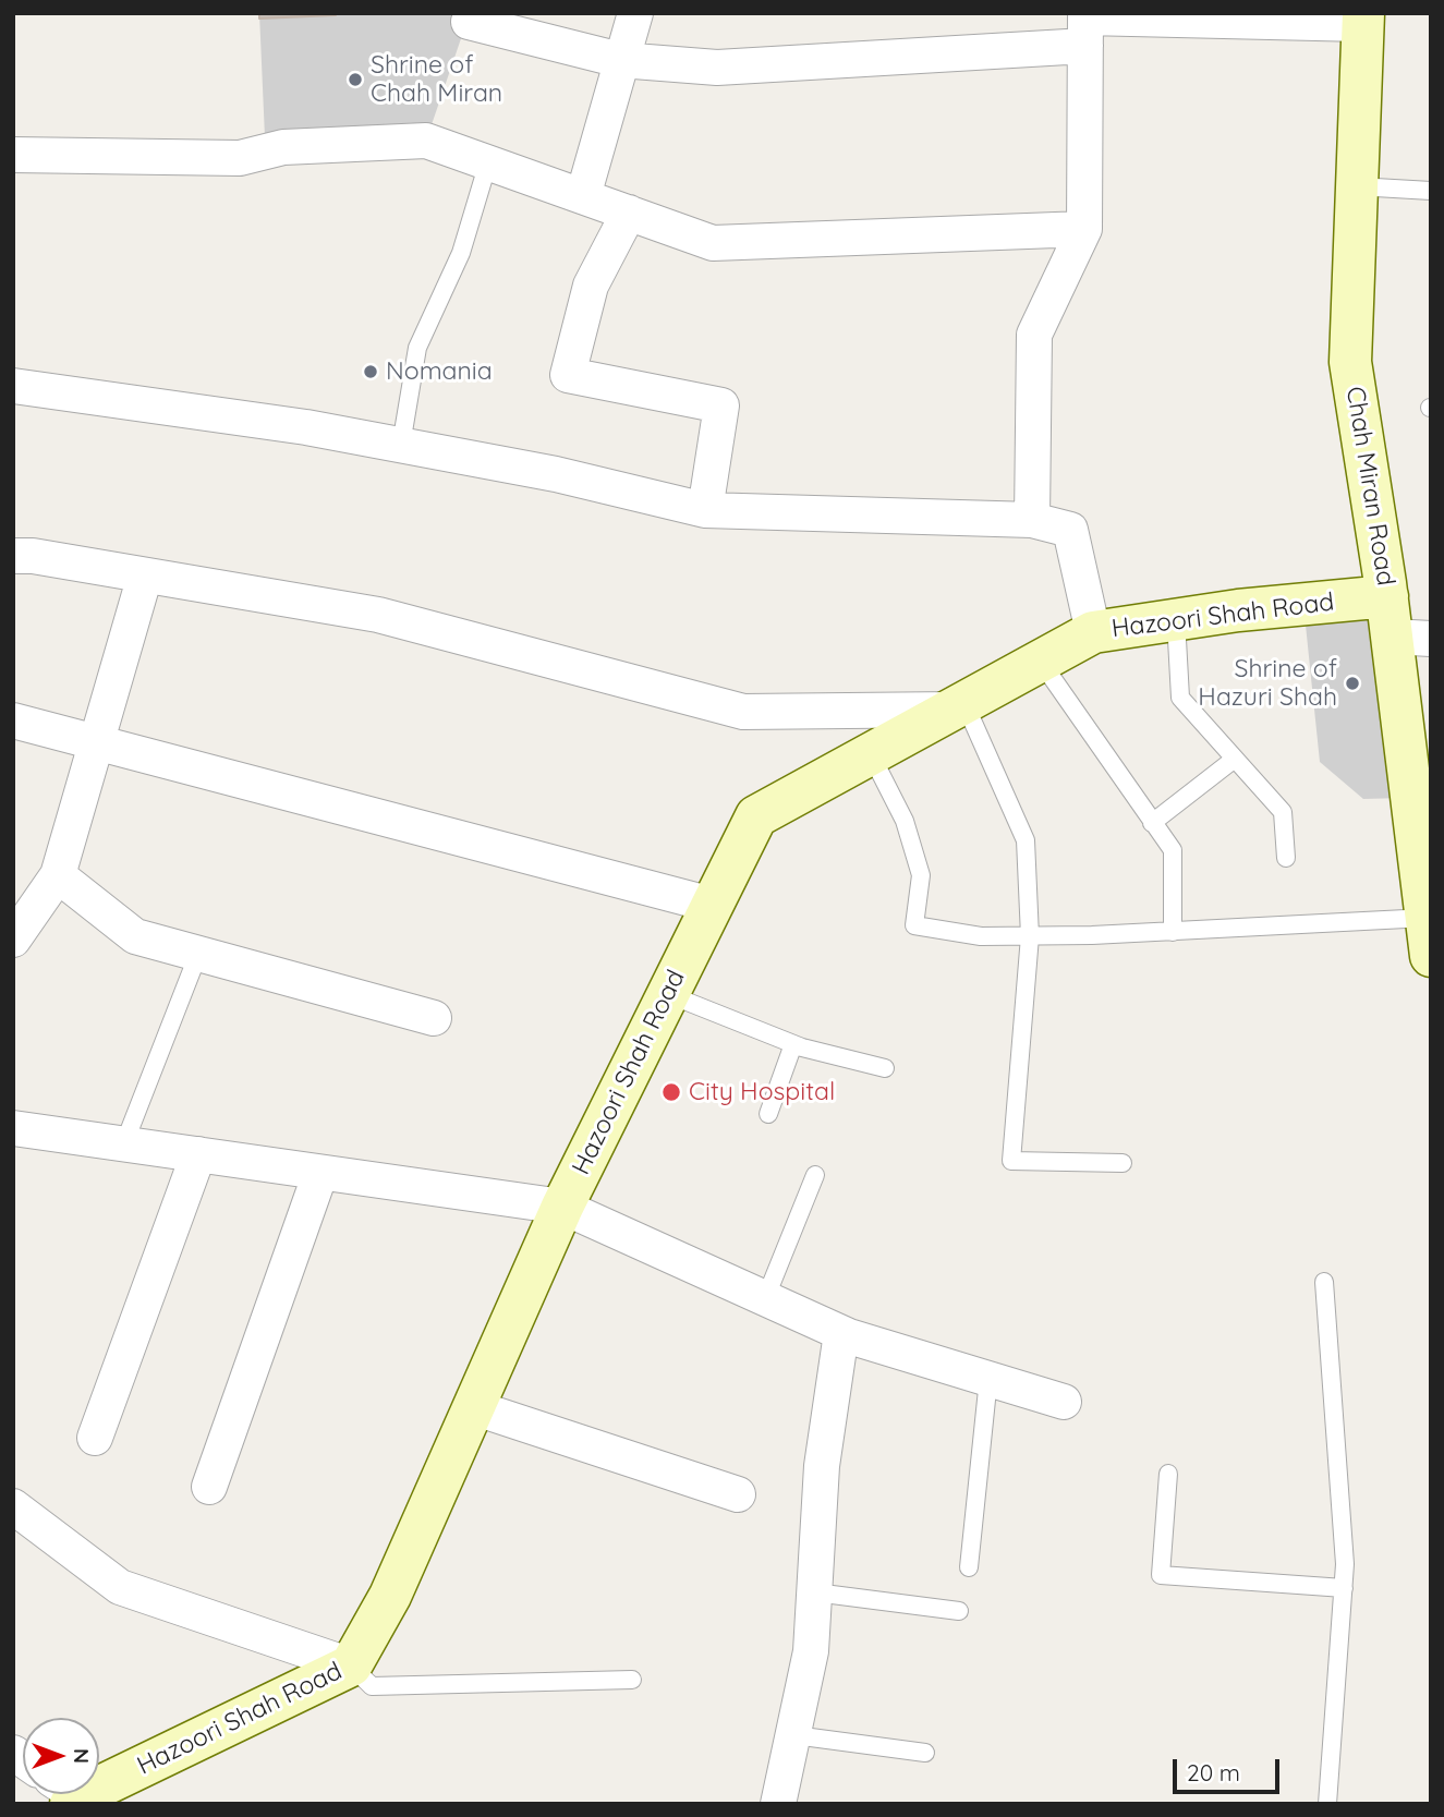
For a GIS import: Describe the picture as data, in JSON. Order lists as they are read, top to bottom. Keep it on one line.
{"streets":{"street":["Chah Miran Road","Hazoori Shah Road"]},"crossings":[["Chah Miran Road","Hazoori Shah Road"]],"places":["Shrine of Chah Miran","Nomania","Shrine of Hazuri Shah","City Hospital"],"scale_bar":"20 m","north":"right"}
